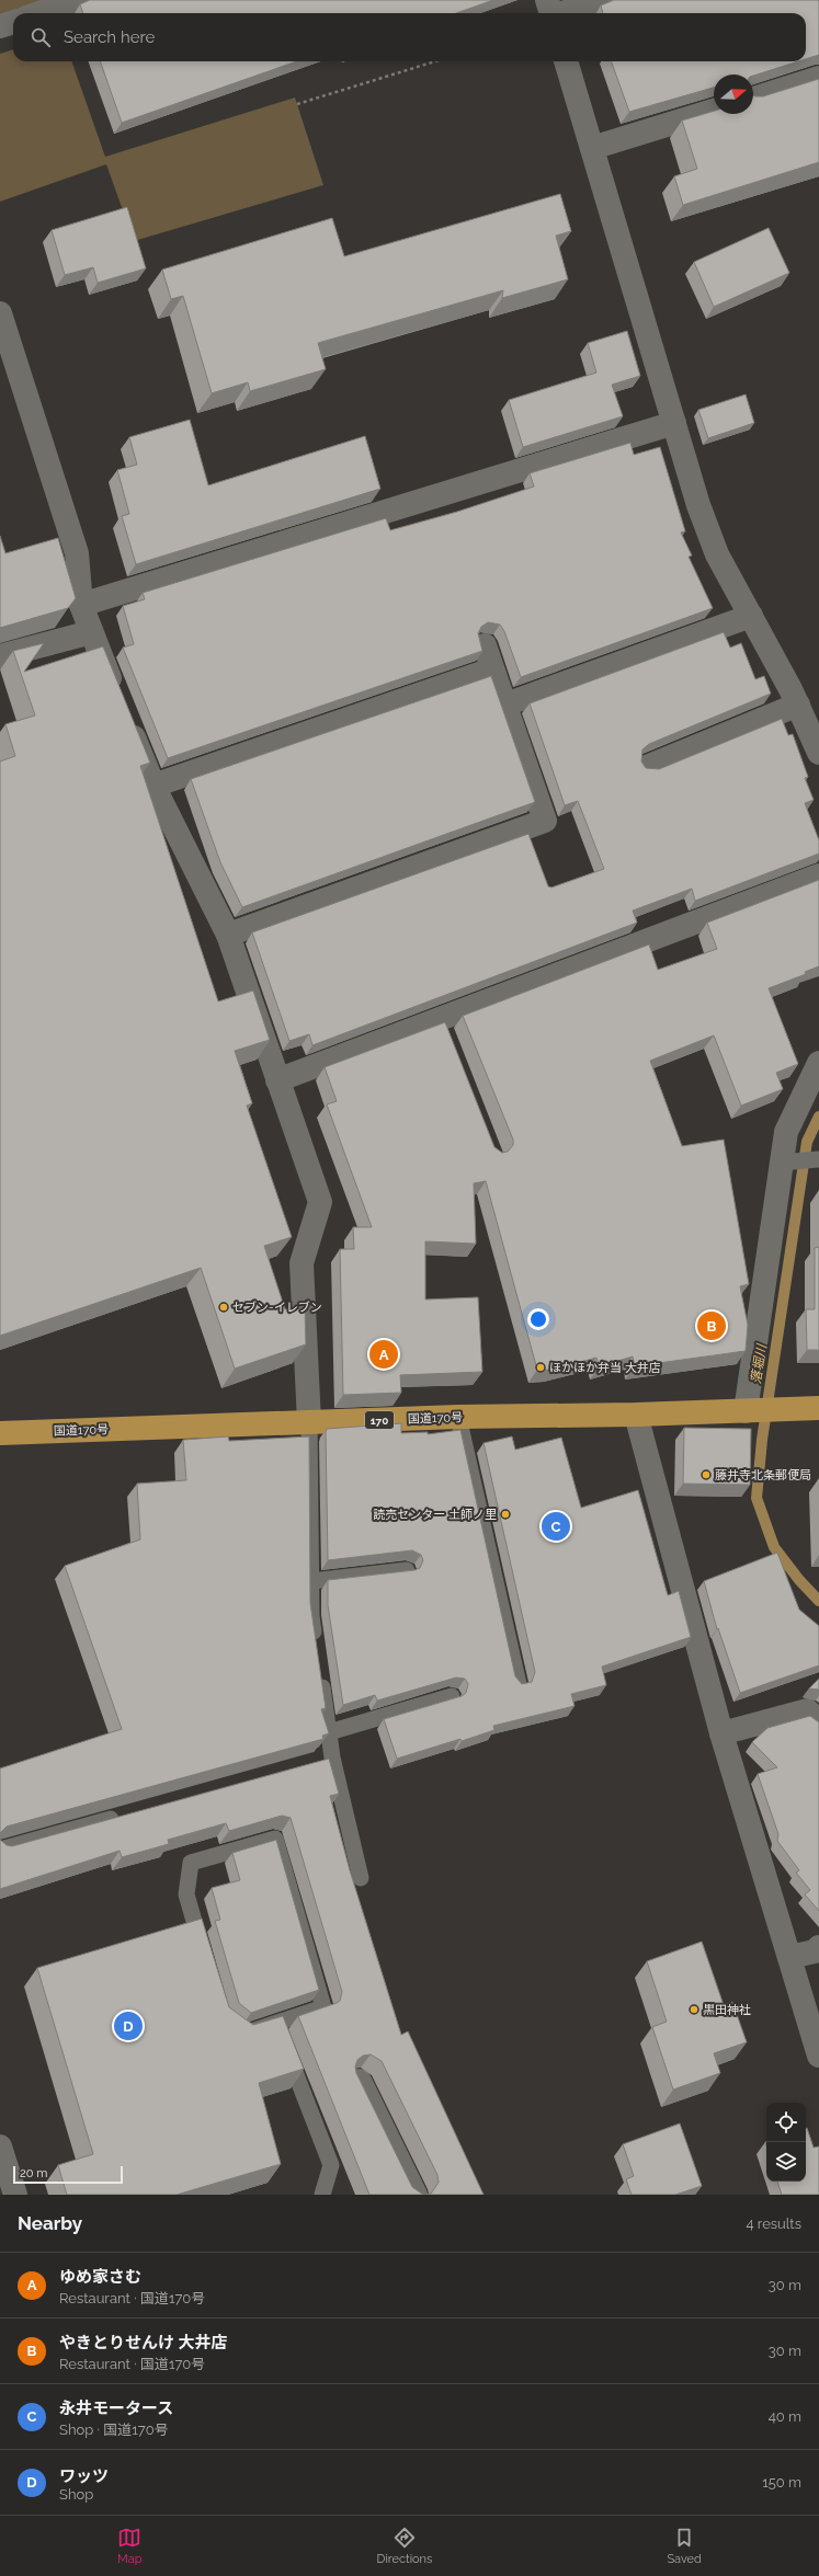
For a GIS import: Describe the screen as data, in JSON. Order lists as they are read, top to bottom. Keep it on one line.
{"streets":{"highway":["国道170号","170"]},"water":["落堀川"],"places":["セブン-イレブン","ほかほか弁当 大井店","藤井寺北条郵便局","読売センター 土師ノ里","黒田神社"],"scale_bar":"20 m","north":"right","page":{"search":"Search here","pins":["B","A","C","D"],"scale":"20 m","heading":["Nearby","4 results"],"list":[{"mark":"A","name":"ゆめ家さむ","note":"Restaurant · 国道170号","value":"30 m"},{"mark":"B","name":"やきとりせんけ 大井店","note":"Restaurant · 国道170号","value":"30 m"},{"mark":"C","name":"永井モータース","note":"Shop · 国道170号","value":"40 m"},{"mark":"D","name":"ワッツ","note":"Shop","value":"150 m"}],"nav":["Map","Directions","Saved"]}}
